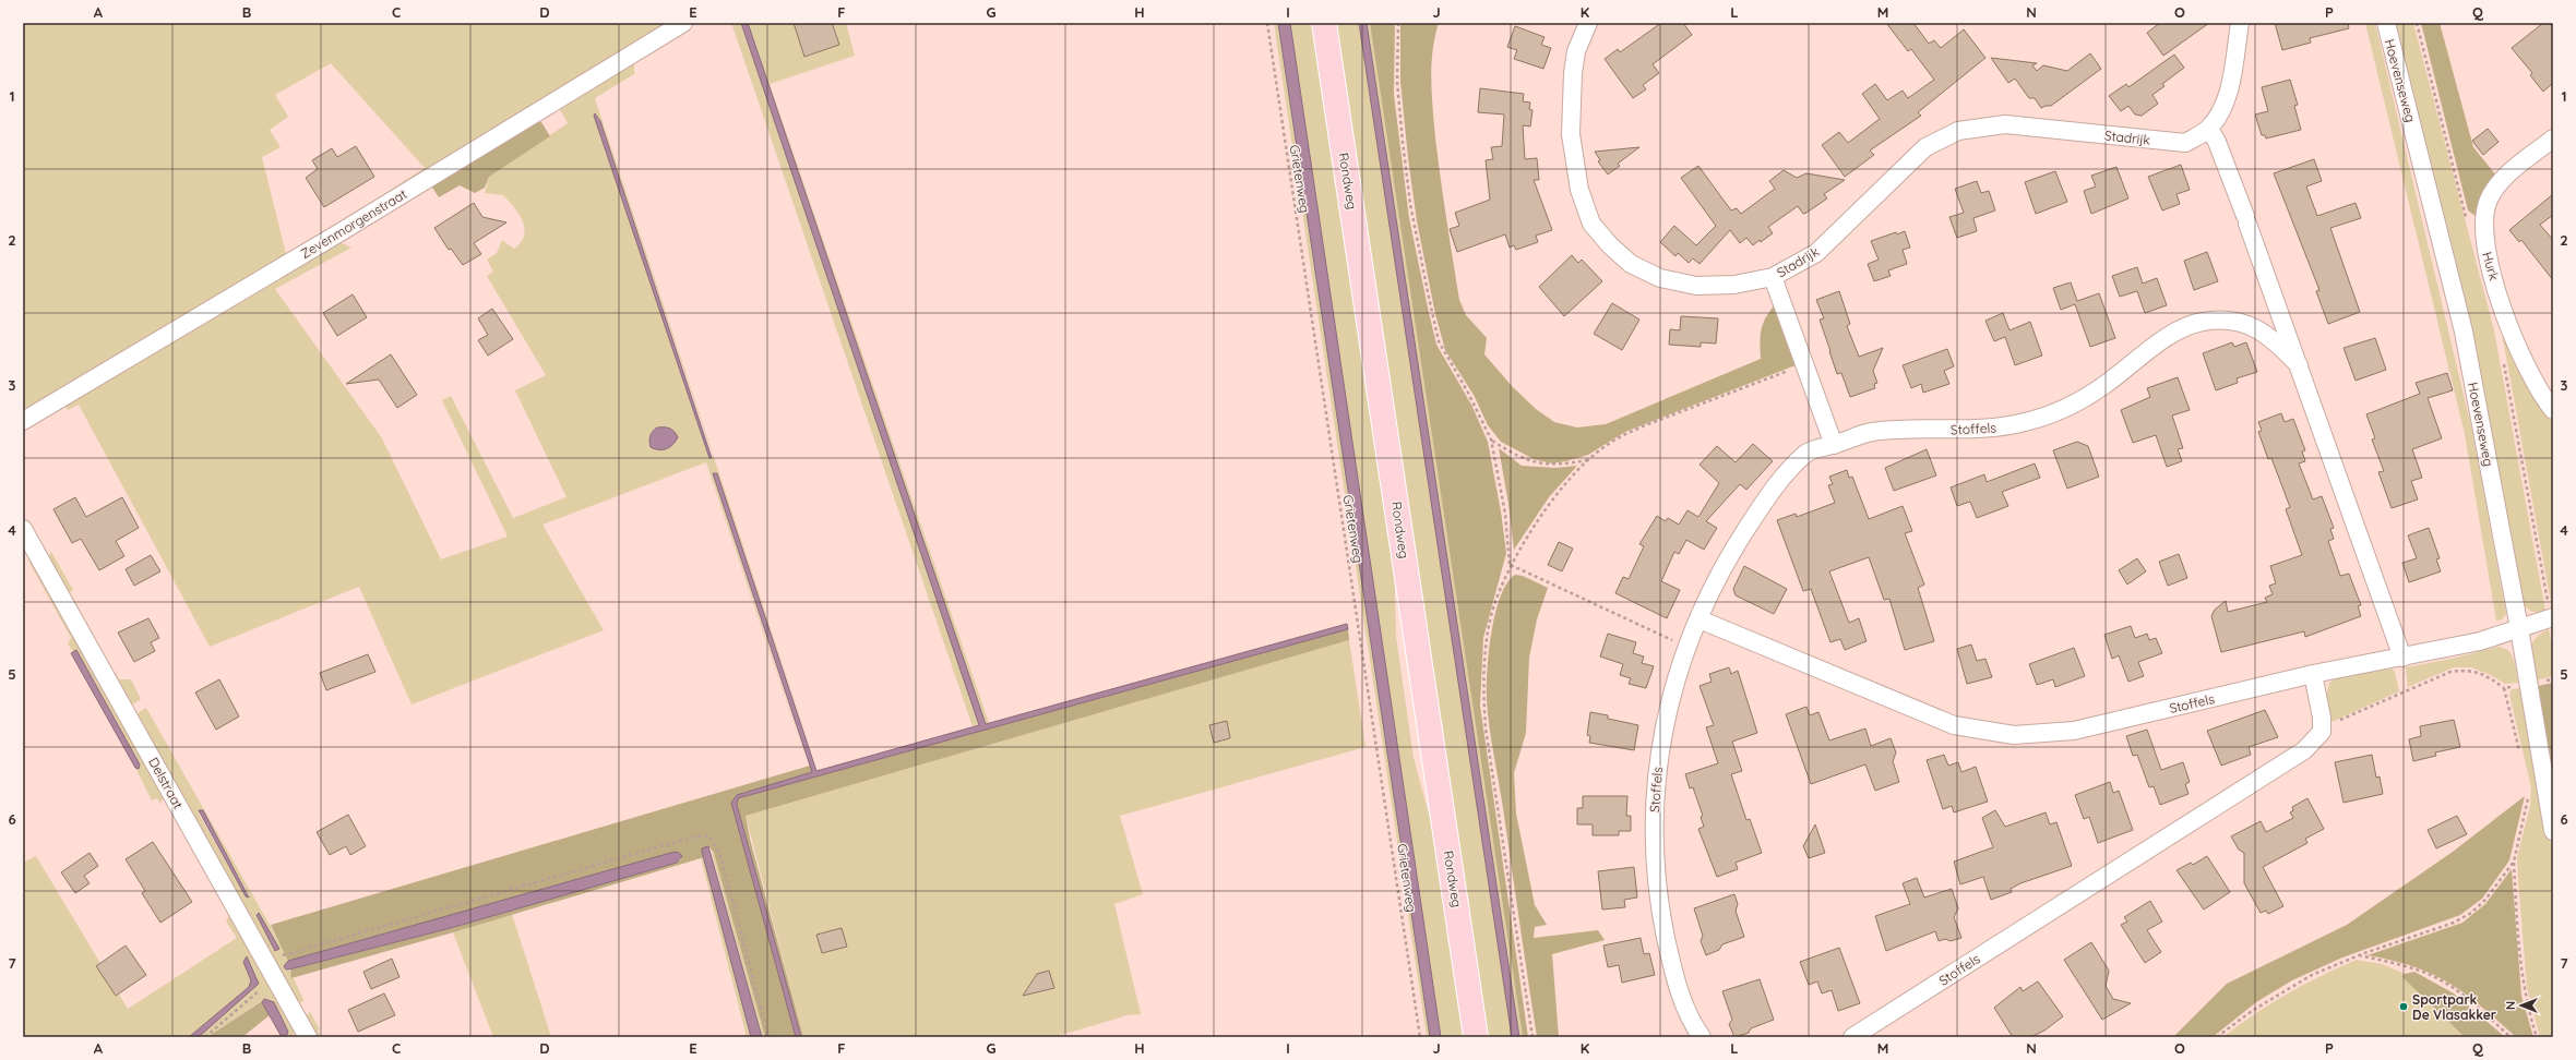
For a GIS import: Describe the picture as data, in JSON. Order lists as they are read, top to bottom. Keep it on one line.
{"streets":{"main road":["Rondweg"],"street":["Hoevenseweg","Stadrijk","Zevenmorgenstraat","Hurk","Stoffels","Delstraat"],"path":["Grietenweg"]},"crossings":[["Hoevenseweg","Stoffels"],["Stadrijk","Stoffels"]],"places":["Sportpark De Vlasakker"],"north":"left","grid":{"columns":["A","B","C","D","E","F","G","H","I","J","K","L","M","N","O","P","Q"],"rows":["1","2","3","4","5","6","7"]}}
